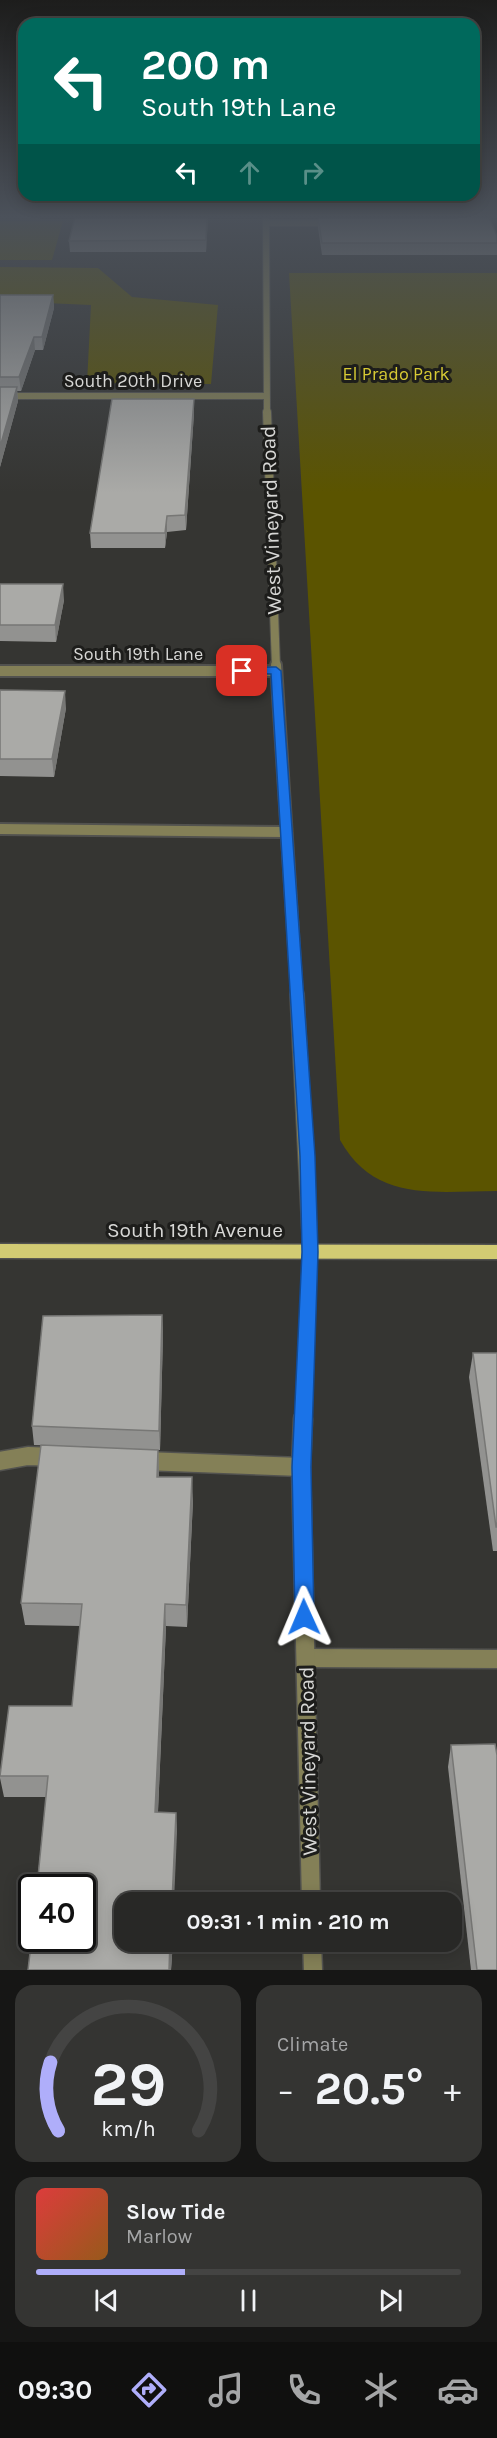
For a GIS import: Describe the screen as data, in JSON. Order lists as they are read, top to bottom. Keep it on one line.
{"streets":{"main road":["South 19th Avenue"],"street":["South 20th Drive","West Vineyard Road","South 19th Lane"]},"crossings":[["South 20th Drive","West Vineyard Road"],["West Vineyard Road","South 19th Lane"],["West Vineyard Road","South 19th Avenue"]],"parks":["El Prado Park"],"page":{"turn":["200 m","South 19th Lane"],"limit":"40","trip":"09:31 · 1 min · 210 m","tile":"Climate","heat":["−","20.5°","+"],"song":["Slow Tide","Marlow"],"tabs":"09:30","gauge":["29","km/h"]}}
